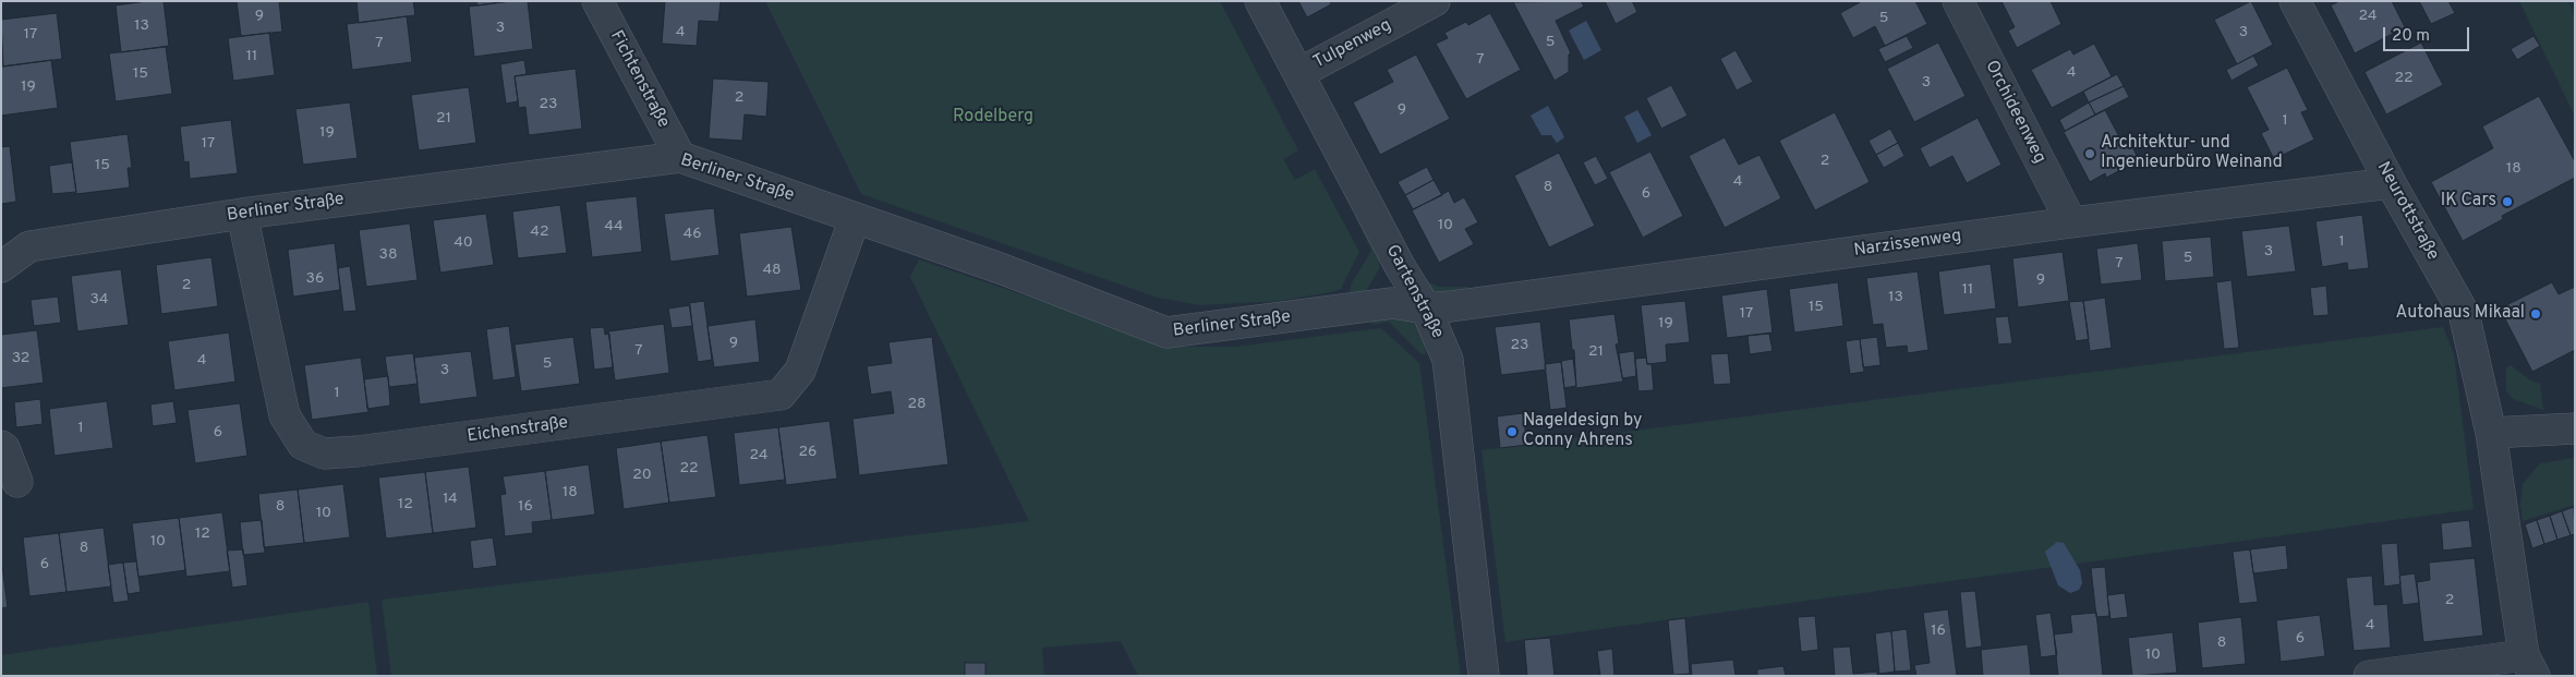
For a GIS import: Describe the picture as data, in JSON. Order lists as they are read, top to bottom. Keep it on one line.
{"streets":{"street":["Tulpenweg","Fichtenstraße","Orchideenweg","Berliner Straße","Neurottstraße","Narzissenweg","Gartenstraße","Eichenstraße"]},"crossings":[["Tulpenweg","Gartenstraße"],["Fichtenstraße","Berliner Straße"],["Orchideenweg","Narzissenweg"],["Berliner Straße","Narzissenweg"],["Berliner Straße","Gartenstraße"],["Berliner Straße","Eichenstraße"],["Neurottstraße","Narzissenweg"],["Narzissenweg","Gartenstraße"]],"parks":["Rodelberg"],"places":["Architektur- und Ingenieurbüro Weinand","IK Cars","Autohaus Mikaal","Nageldesign by Conny Ahrens"],"house_numbers":["9","24","5","13","3","4","3","17","5","7","11","7","4","15","22","3","19","2","23","9","21","1","19","17","2","15","18","4","8","6","10","44","42","46","1","40","3","38","5","7","48","36","9","2","11","13","34","15","17","19","9","23","7","21","32","4","5","3","1","28","1","6","26","24","22","20","18","14","12","8","16","10","12","10","8","6","2","4","16","6","8","10"],"scale_bar":"20 m"}
